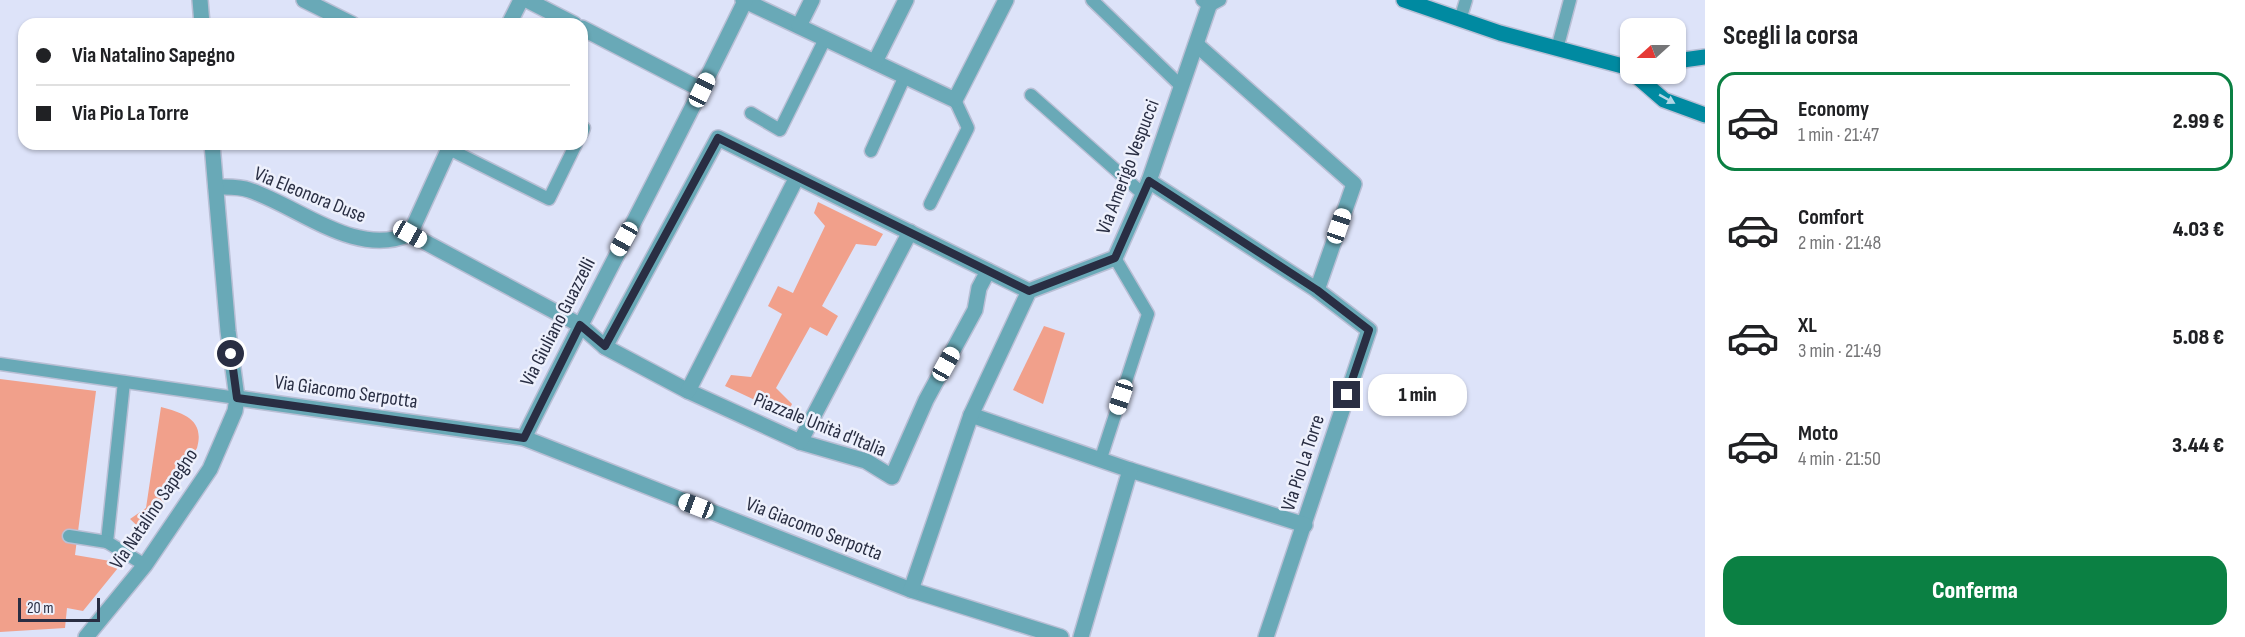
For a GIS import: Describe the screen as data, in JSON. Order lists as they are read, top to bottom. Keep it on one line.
{"streets":{"street":["Via Amerigo Vespucci","Via Eleonora Duse","Via Giuliano Guazzelli","Via Giacomo Serpotta","Piazzale Unità d'Italia","Via Pio La Torre","Via Natalino Sapegno"]},"crossings":[["Via Amerigo Vespucci","Via Pio La Torre"],["Via Eleonora Duse","Via Natalino Sapegno"],["Via Giuliano Guazzelli","Via Giacomo Serpotta"],["Via Giuliano Guazzelli","Piazzale Unità d'Italia"],["Via Giacomo Serpotta","Via Natalino Sapegno"]],"scale_bar":"20 m","north":"left","page":{"heading":"Scegli la corsa","banner":["Via Natalino Sapegno","Via Pio La Torre"],"list":[{"name":"Economy","note":"1 min · 21:47","value":"2.99 €"},{"name":"Comfort","note":"2 min · 21:48","value":"4.03 €"},{"name":"XL","note":"3 min · 21:49","value":"5.08 €"},{"name":"Moto","note":"4 min · 21:50","value":"3.44 €"}],"bubble":"1 min","buttons":"Conferma","scale":"20 m"}}
